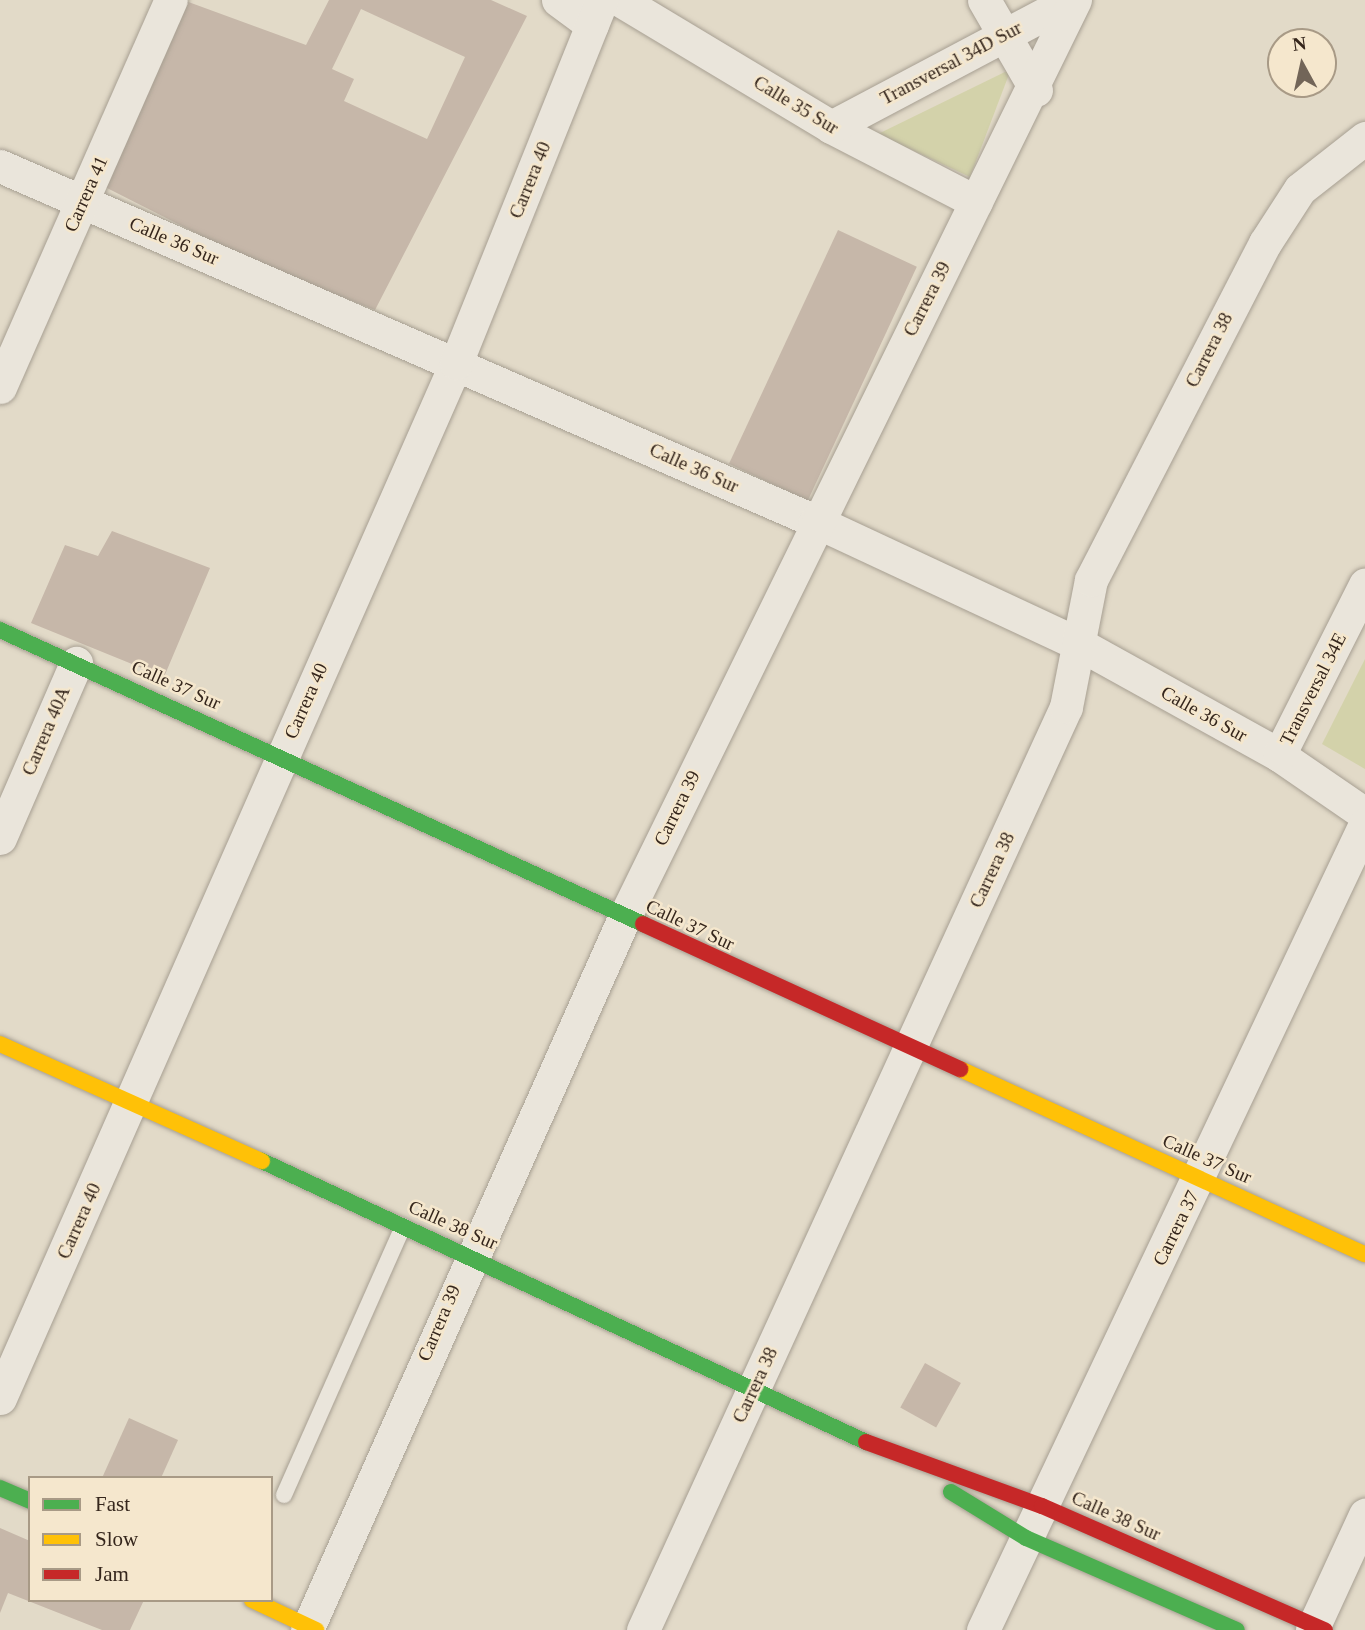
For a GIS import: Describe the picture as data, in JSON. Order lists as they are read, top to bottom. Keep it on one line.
{"streets":{"main road":["Calle 37 Sur","Calle 38 Sur"],"street":["Transversal 34D Sur","Calle 35 Sur","Carrera 40","Carrera 41","Calle 36 Sur","Carrera 39","Carrera 38","Transversal 34E","Carrera 40A","Carrera 37"]},"crossings":[["Transversal 34D Sur","Calle 35 Sur"],["Transversal 34D Sur","Carrera 39"],["Calle 35 Sur","Carrera 39"],["Carrera 40","Calle 36 Sur"],["Carrera 40","Calle 37 Sur"],["Carrera 40","Calle 38 Sur"],["Carrera 41","Calle 36 Sur"],["Calle 36 Sur","Carrera 39"],["Calle 36 Sur","Carrera 38"],["Calle 36 Sur","Transversal 34E"],["Carrera 39","Calle 37 Sur"],["Carrera 39","Calle 38 Sur"],["Carrera 38","Calle 37 Sur"],["Carrera 38","Calle 38 Sur"],["Calle 37 Sur","Carrera 40A"],["Calle 37 Sur","Carrera 37"],["Calle 38 Sur","Carrera 37"]],"legend":["Fast","Slow","Jam"],"north":"top"}
